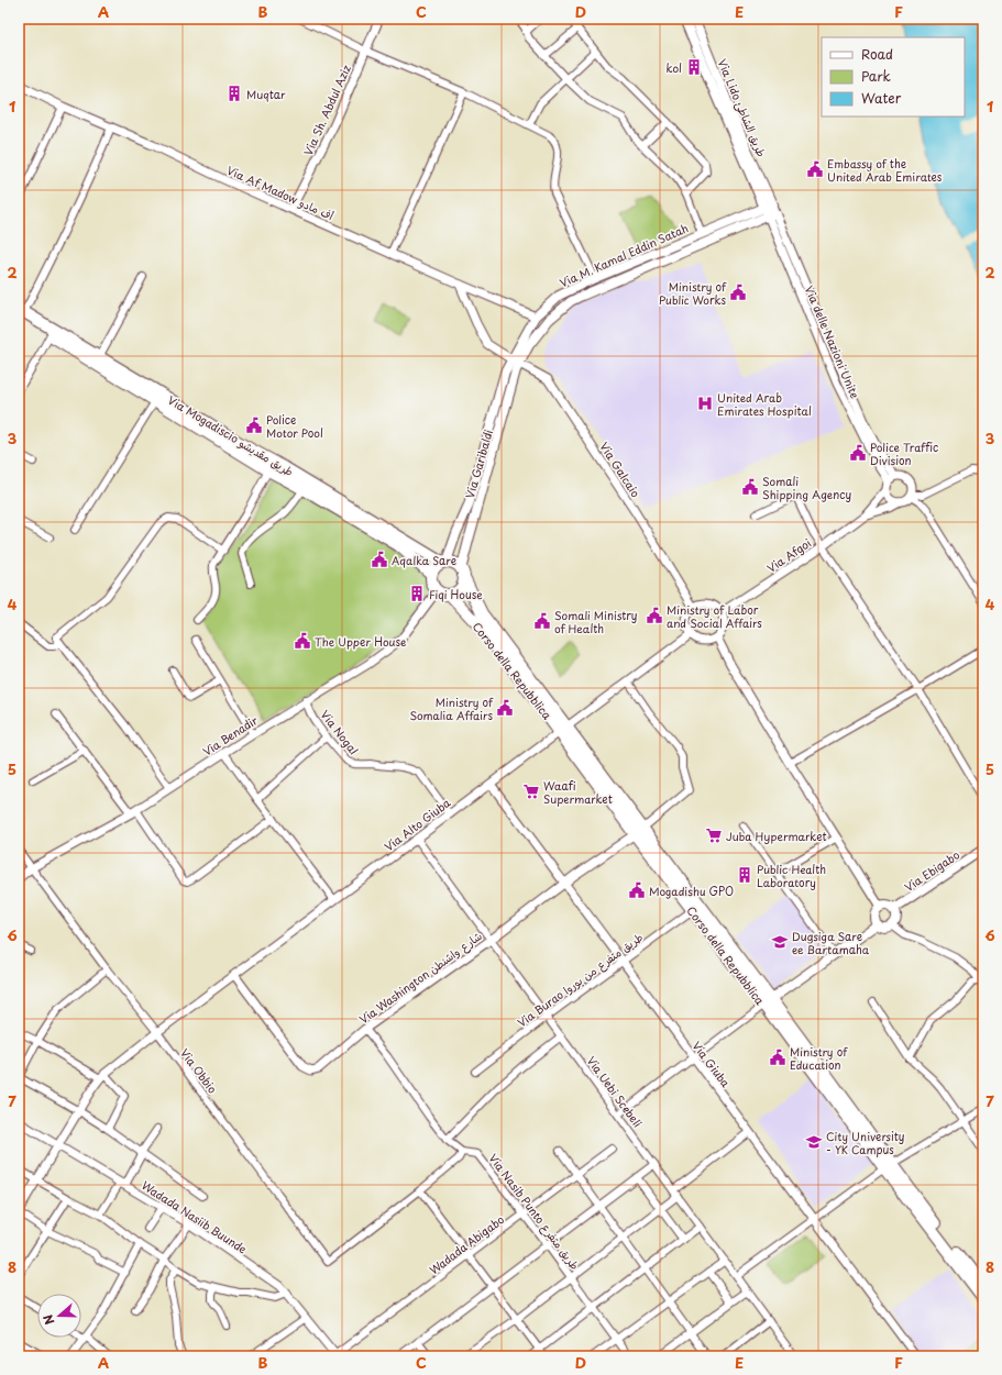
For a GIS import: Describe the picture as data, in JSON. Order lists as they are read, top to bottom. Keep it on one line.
{"streets":{"highway":["Via Mogadiscio طريق مقديشو","Corso della Repubblica"],"main road":["Via Lido طريق الشاطئ","Via M. Kamal Eddin Satah","Via Garibaldi","Via Ebigabo"],"street":["Via Sh. Abdul Aziz","Via Af Madow أف مادو","Via delle Nazioni Unite","Via Galcaio","Via Afgoi","Via Nogal","Via Benadir","Via Alto Giuba","Via Washington شارع واشنطن","Via Burao طريق متفرع من بوروا","Via Giuba","Via Obbio","Via Uebi Scebeli","Via Nasib Punto طريق متفرع","Wadada Nasiib Buunde","Wadada Abigabo"]},"crossings":[["Via Lido طريق الشاطئ","Via M. Kamal Eddin Satah"],["Via Lido طريق الشاطئ","Via delle Nazioni Unite"],["Via Sh. Abdul Aziz","Via Af Madow أف مادو"],["Via Af Madow أف مادو","Via M. Kamal Eddin Satah"],["Via Af Madow أف مادو","Via Galcaio"],["Via M. Kamal Eddin Satah","Via delle Nazioni Unite"],["Via M. Kamal Eddin Satah","Via Garibaldi"],["Via M. Kamal Eddin Satah","Via Galcaio"],["Via Mogadiscio طريق مقديشو","Via Garibaldi"],["Via Mogadiscio طريق مقديشو","Corso della Repubblica"],["Via Mogadiscio طريق مقديشو","Via Benadir"],["Via Garibaldi","Via Galcaio"],["Via Garibaldi","Corso della Repubblica"],["Via Garibaldi","Via Benadir"],["Via Galcaio","Via Afgoi"],["Via Galcaio","Via Alto Giuba"],["Via Afgoi","Via Alto Giuba"],["Corso della Repubblica","Via Benadir"],["Corso della Repubblica","Via Alto Giuba"],["Via Nogal","Via Benadir"],["Via Nogal","Via Alto Giuba"],["Via Benadir","Via Obbio"],["Via Alto Giuba","Via Washington شارع واشنطن"],["Via Alto Giuba","Via Giuba"],["Via Alto Giuba","Via Obbio"],["Via Alto Giuba","Via Uebi Scebeli"],["Via Alto Giuba","Wadada Nasiib Buunde"],["Via Washington شارع واشنطن","Via Giuba"],["Via Washington شارع واشنطن","Via Uebi Scebeli"],["Via Washington شارع واشنطن","Via Nasib Punto طريق متفرع"],["Via Burao طريق متفرع من بوروا","Via Giuba"],["Via Burao طريق متفرع من بوروا","Via Uebi Scebeli"],["Via Nasib Punto طريق متفرع","Wadada Abigabo"],["Wadada Nasiib Buunde","Wadada Abigabo"]],"places":{"building":["kol","Muqtar","Fiqi House","Public Health Laboratory"],"public building":["Embassy of the United Arab Emirates","Ministry of Public Works","Police Motor Pool","Police Traffic Division","Somali Shipping Agency","Aqalka Sare","Ministry of Labor and Social Affairs","Somali Ministry of Health","The Upper House","Ministry of Somalia Affairs","Mogadishu GPO","Ministry of Education"],"hospital":["United Arab Emirates Hospital"],"supermarket":["Waafi Supermarket","Juba Hypermarket"],"school or university":["Dugsiga Sare ee Bartamaha","City University - YK Campus"]},"legend":["Road","Park","Water"],"north":"left","grid":{"columns":["A","B","C","D","E","F"],"rows":["1","2","3","4","5","6","7","8"]}}
